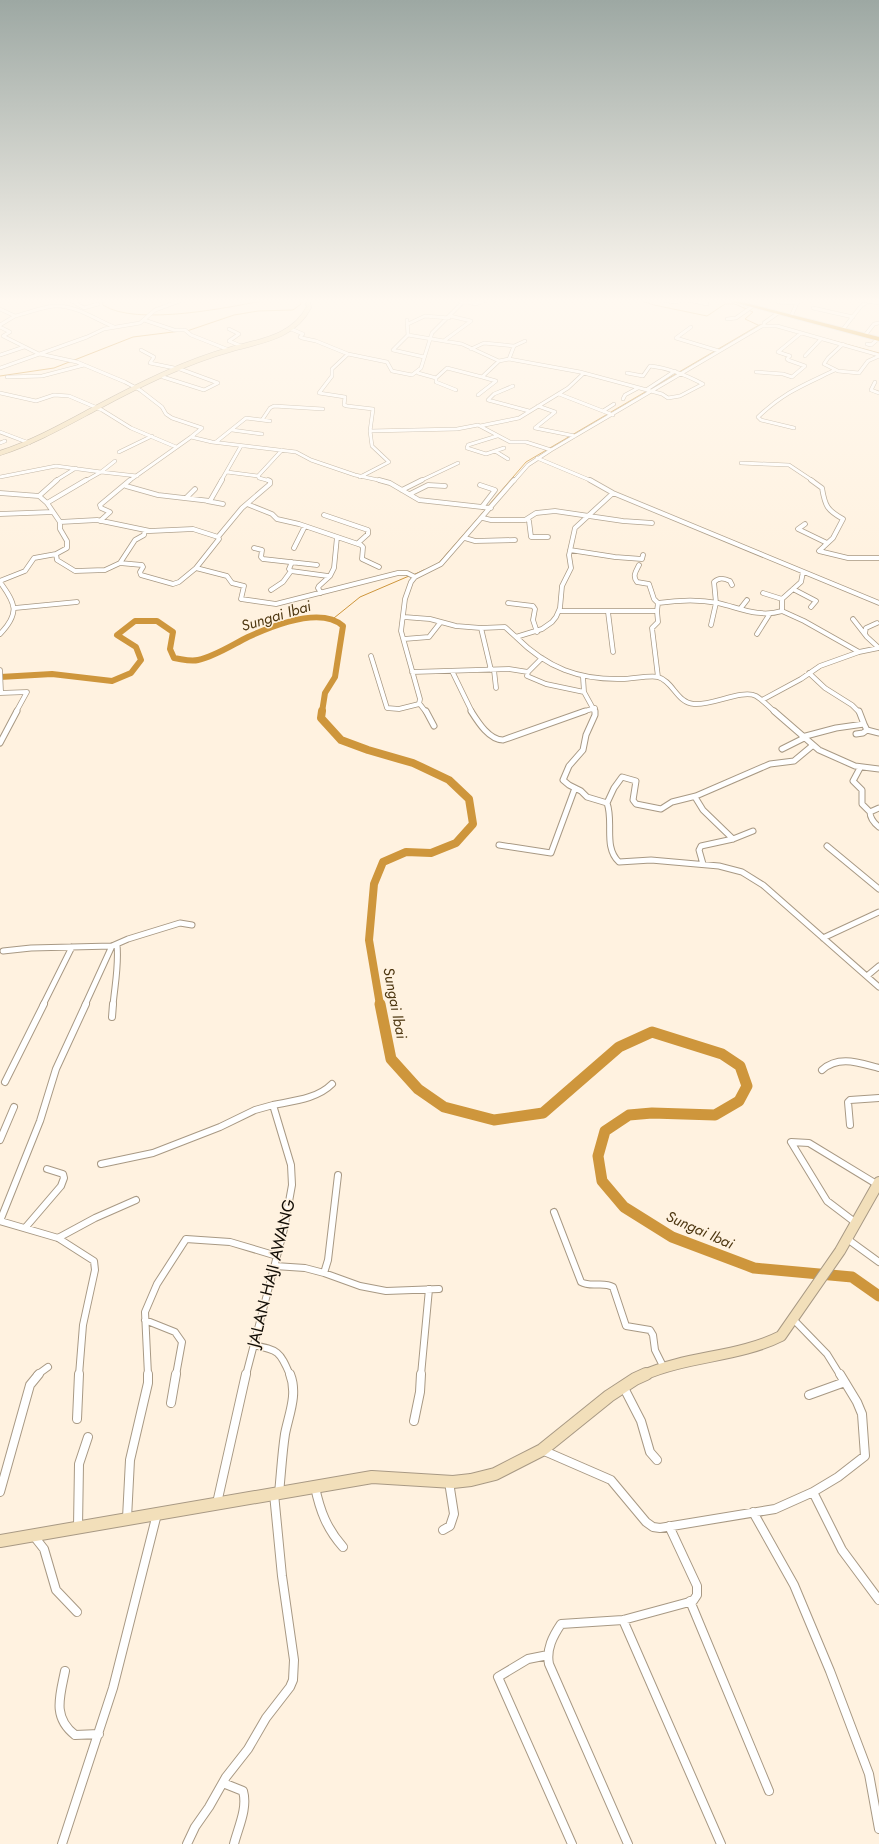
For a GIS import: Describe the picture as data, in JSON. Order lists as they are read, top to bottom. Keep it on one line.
{"streets":{"street":["JALAN HAJI AWANG"]},"water":["Sungai Ibai"]}
